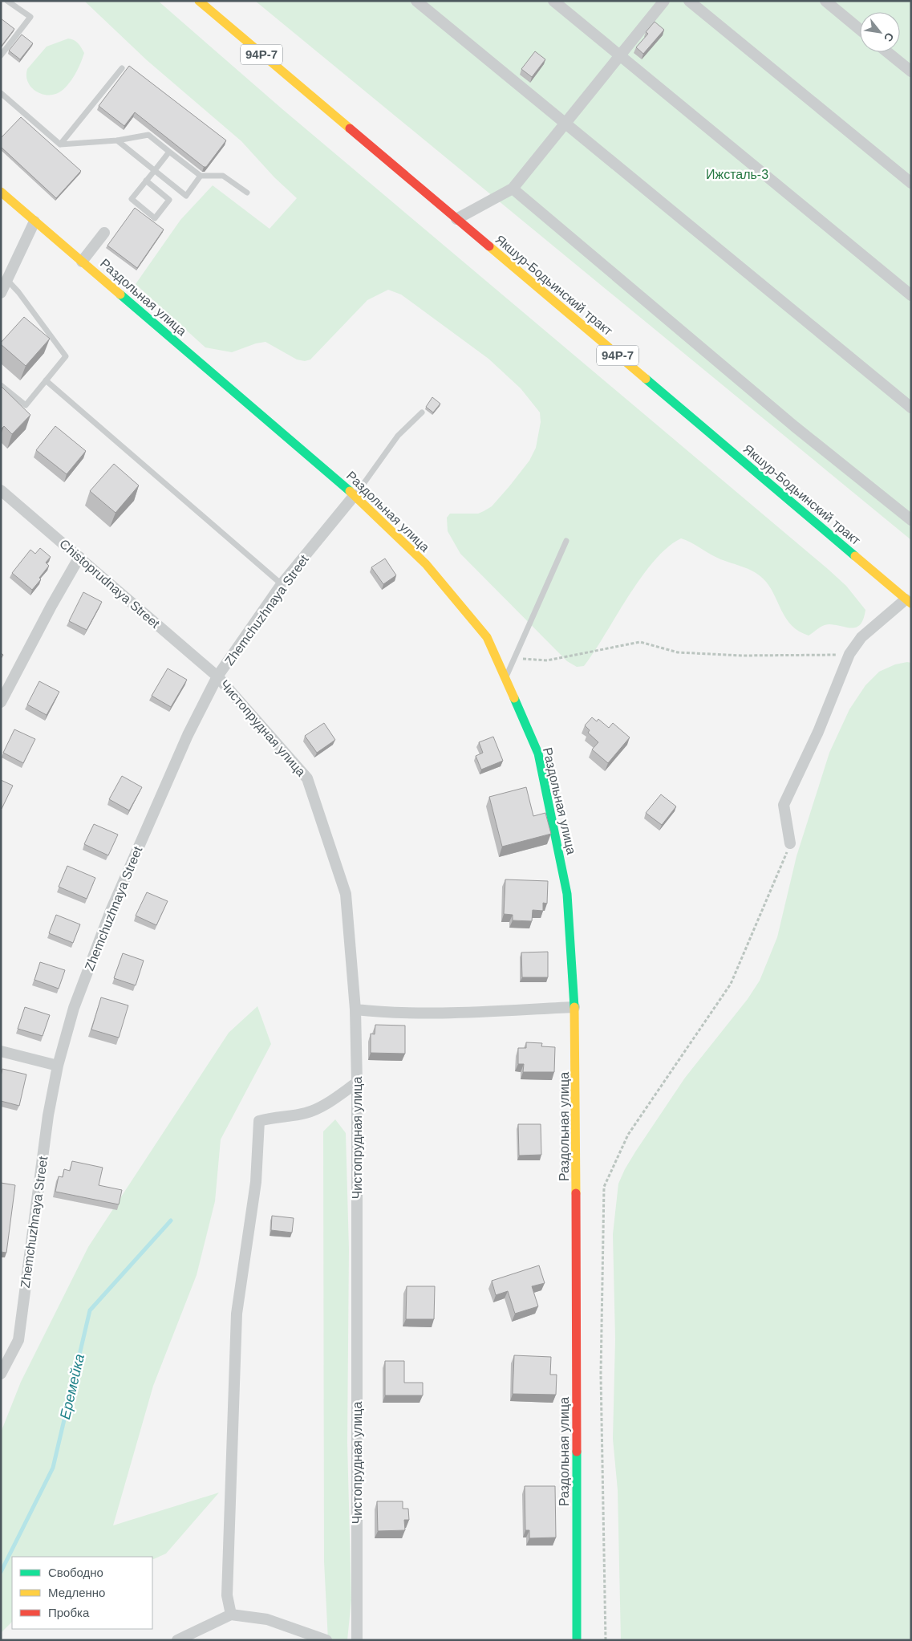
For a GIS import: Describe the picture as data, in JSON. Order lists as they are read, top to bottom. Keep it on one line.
{"streets":{"street":["94Р-7","Якшур-Бодьинский тракт","Раздольная улица","Chistoprudnaya Street","Zhemchuzhnaya Street","Чистопрудная улица"]},"crossings":[["Раздольная улица","Zhemchuzhnaya Street"],["Chistoprudnaya Street","Zhemchuzhnaya Street"],["Chistoprudnaya Street","Чистопрудная улица"],["Zhemchuzhnaya Street","Чистопрудная улица"]],"water":["Еремейка"],"parks":["Ижсталь-3"],"legend":["Свободно","Медленно","Пробка"],"north":"bottom right"}
